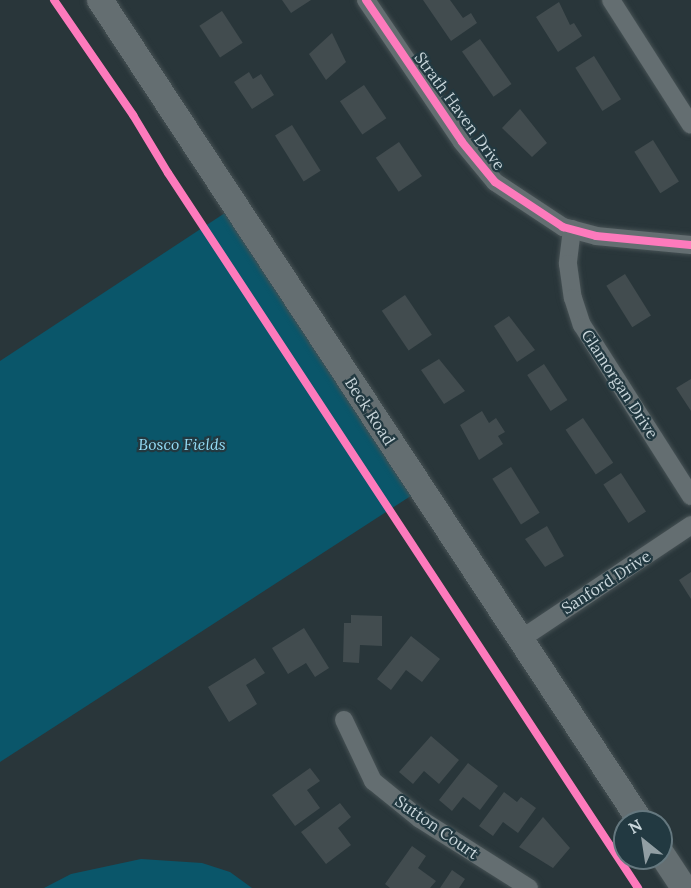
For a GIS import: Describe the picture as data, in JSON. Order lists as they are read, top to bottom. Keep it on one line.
{"streets":{"main road":["Beck Road"],"street":["Strath Haven Drive","Glamorgan Drive","Sanford Drive","Sutton Court"]},"crossings":[["Strath Haven Drive","Glamorgan Drive"],["Beck Road","Sanford Drive"]],"parks":["Bosco Fields"],"north":"top left"}
